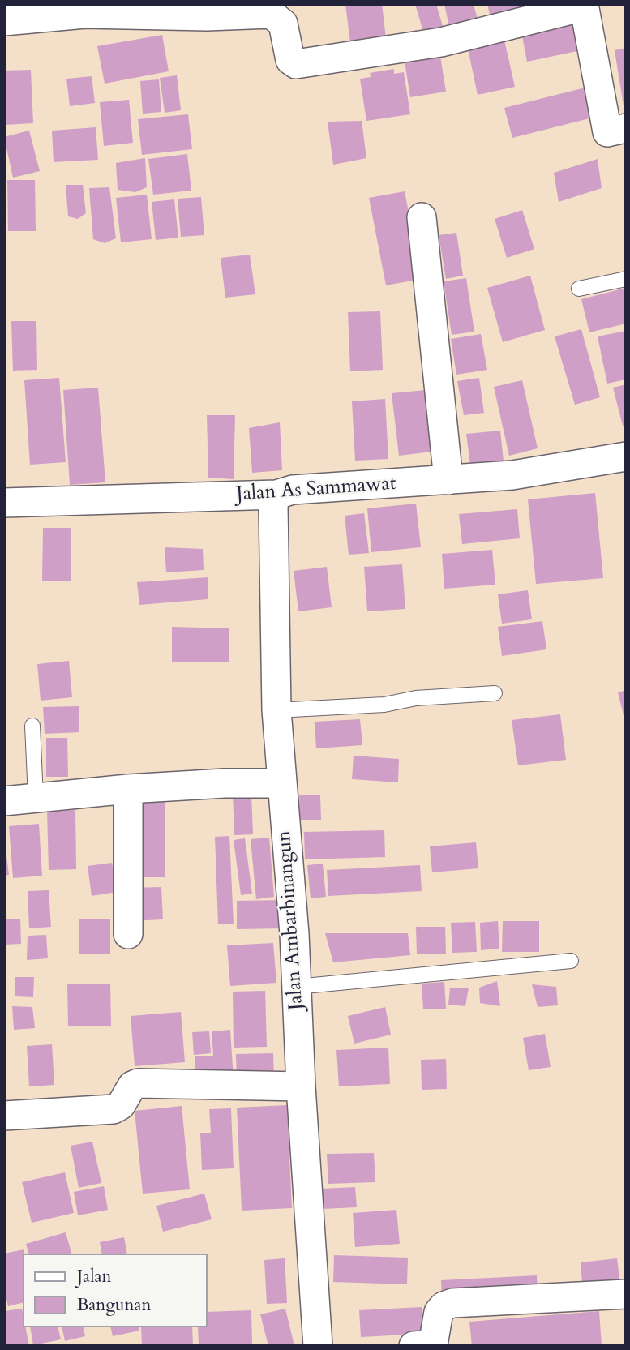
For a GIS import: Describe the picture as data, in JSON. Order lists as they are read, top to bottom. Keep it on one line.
{"streets":{"street":["Jalan As Sammawat","Jalan Ambarbinangun"]},"crossings":[["Jalan As Sammawat","Jalan Ambarbinangun"]],"legend":["Jalan","Bangunan"]}
